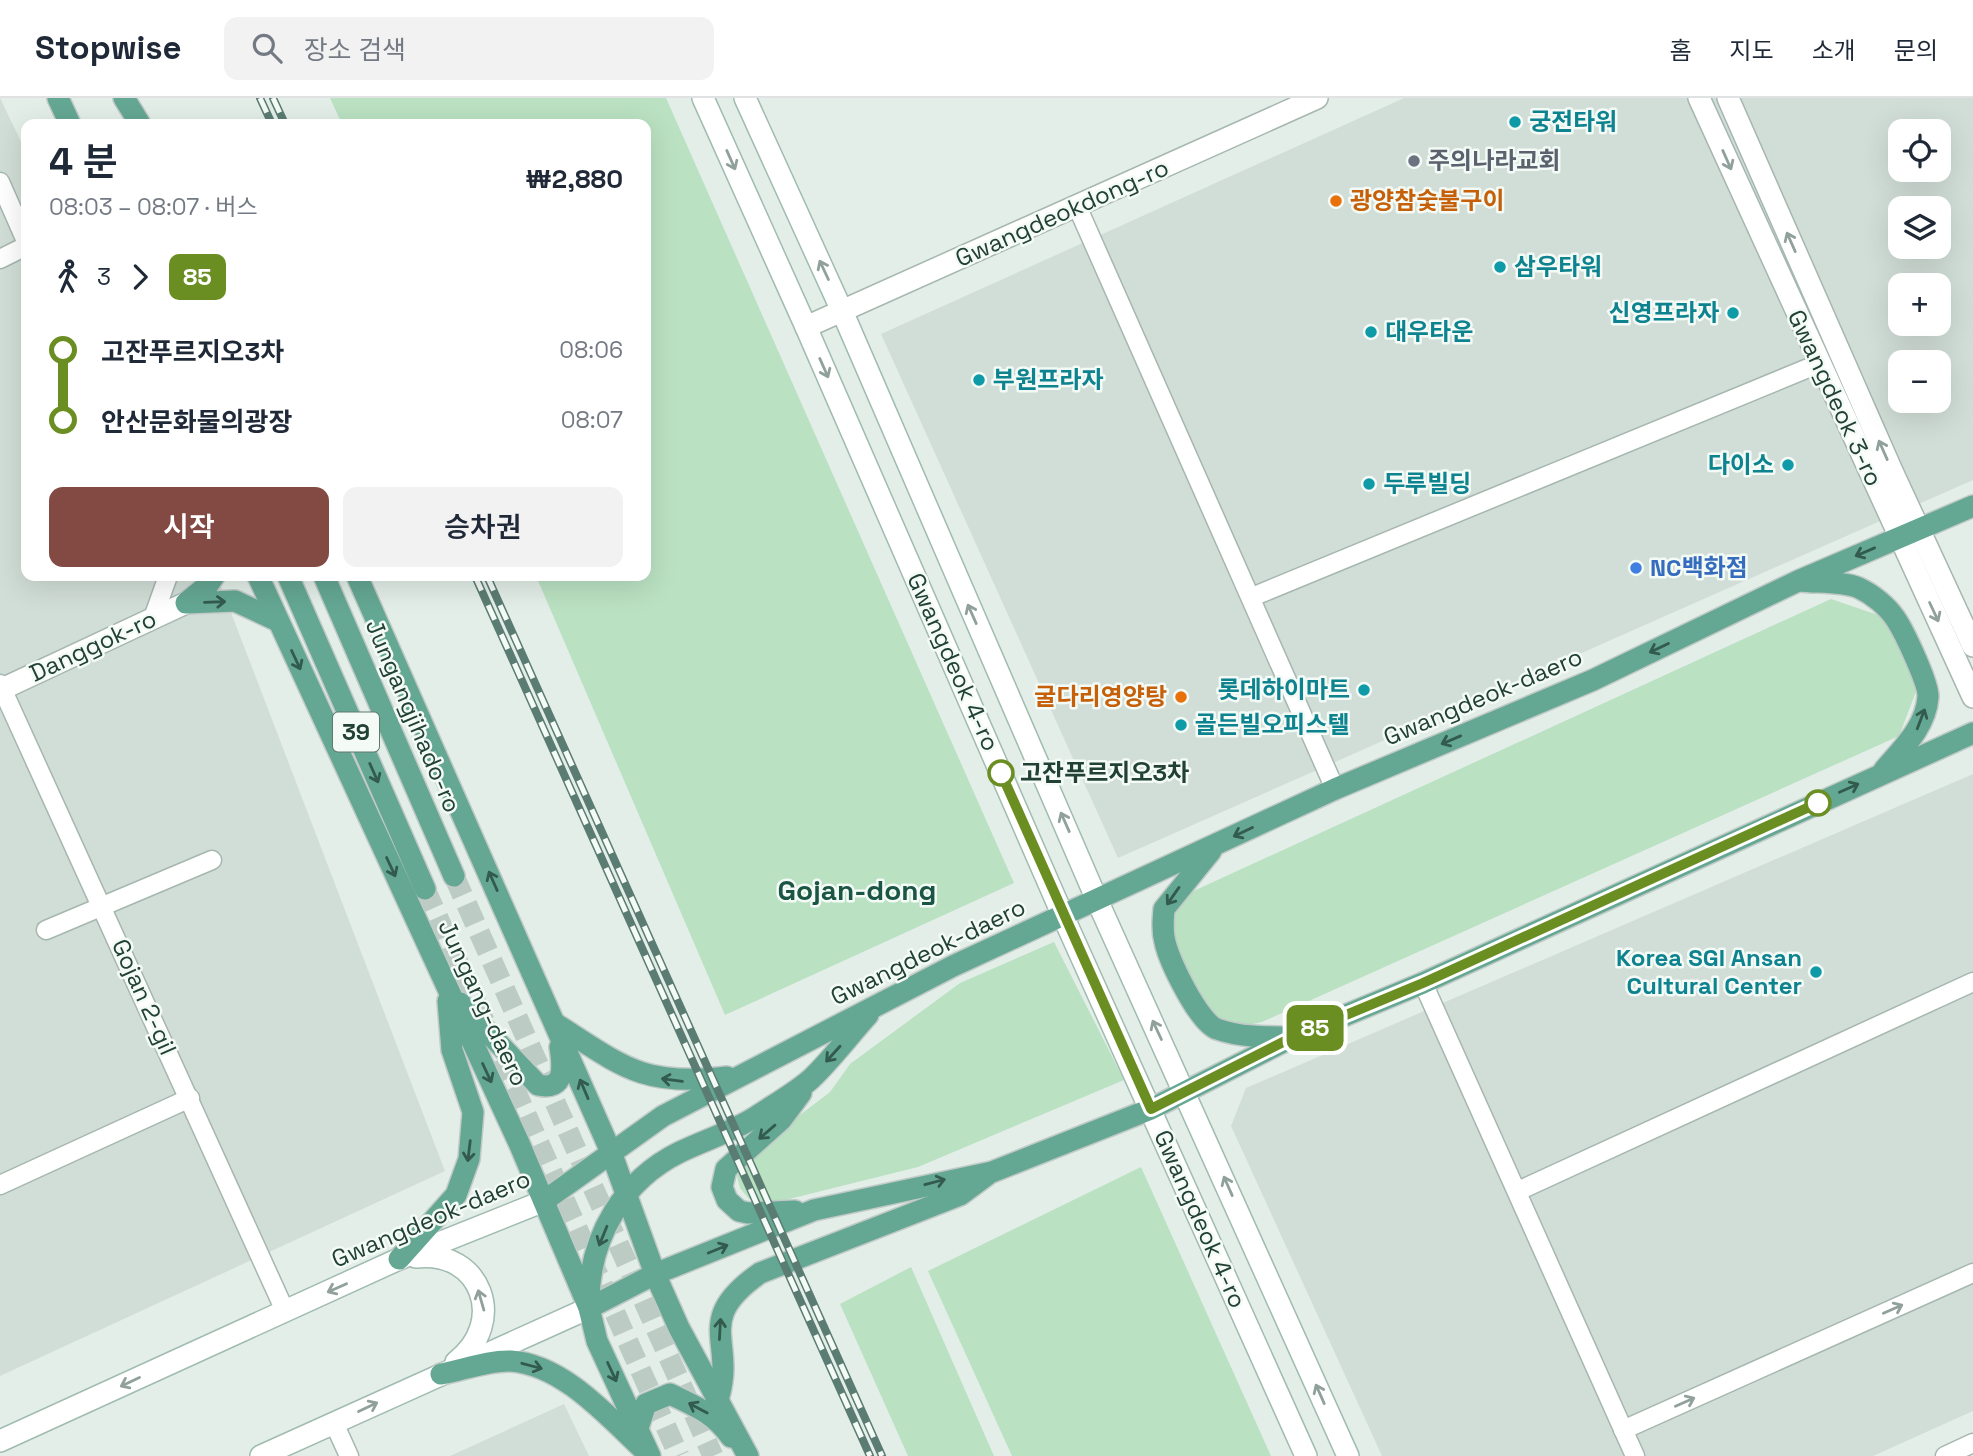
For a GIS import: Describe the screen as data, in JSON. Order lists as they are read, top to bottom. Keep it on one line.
{"streets":{"main road":["Gwangdeokdong-ro","Gwangdeok 3-ro","Danggok-ro","Gwangdeok 4-ro","Gwangdeok-daero","Jungangjihado-ro","39","Jungang-daero"],"street":["Gojan 2-gil"]},"crossings":[["Gwangdeokdong-ro","Gwangdeok 4-ro"],["Gwangdeok 3-ro","Gwangdeok-daero"],["Danggok-ro","Gojan 2-gil"],["Gwangdeok 4-ro","Gwangdeok-daero"],["Gwangdeok-daero","Gojan 2-gil"],["Gwangdeok-daero","Jungang-daero"]],"one_way":["Gwangdeok-daero"],"districts":["Gojan-dong"],"places":["궁전타워","주의나라교회","광양참숯불구이","삼우타워","신영프라자","대우타운","부원프라자","다이소","두루빌딩","NC백화점","롯데하이마트","굴다리영양탕","골든빌오피스텔","고잔푸르지오3차","Korea SGI Ansan Cultural Center"],"lines":["bus line 85"],"page":{"header":"Stopwise","search":"장소 검색","nav":["홈","지도","소개","문의"],"on_map":"85","map_buttons":["+","−"],"heading":["4 분","08:03 – 08:07 · 버스","₩2,880"],"legs":["3","85"],"list":[{"name":"고잔푸르지오3차","value":"08:06"},{"name":"안산문화물의광장","value":"08:07"}],"buttons":["시작","승차권"]}}
